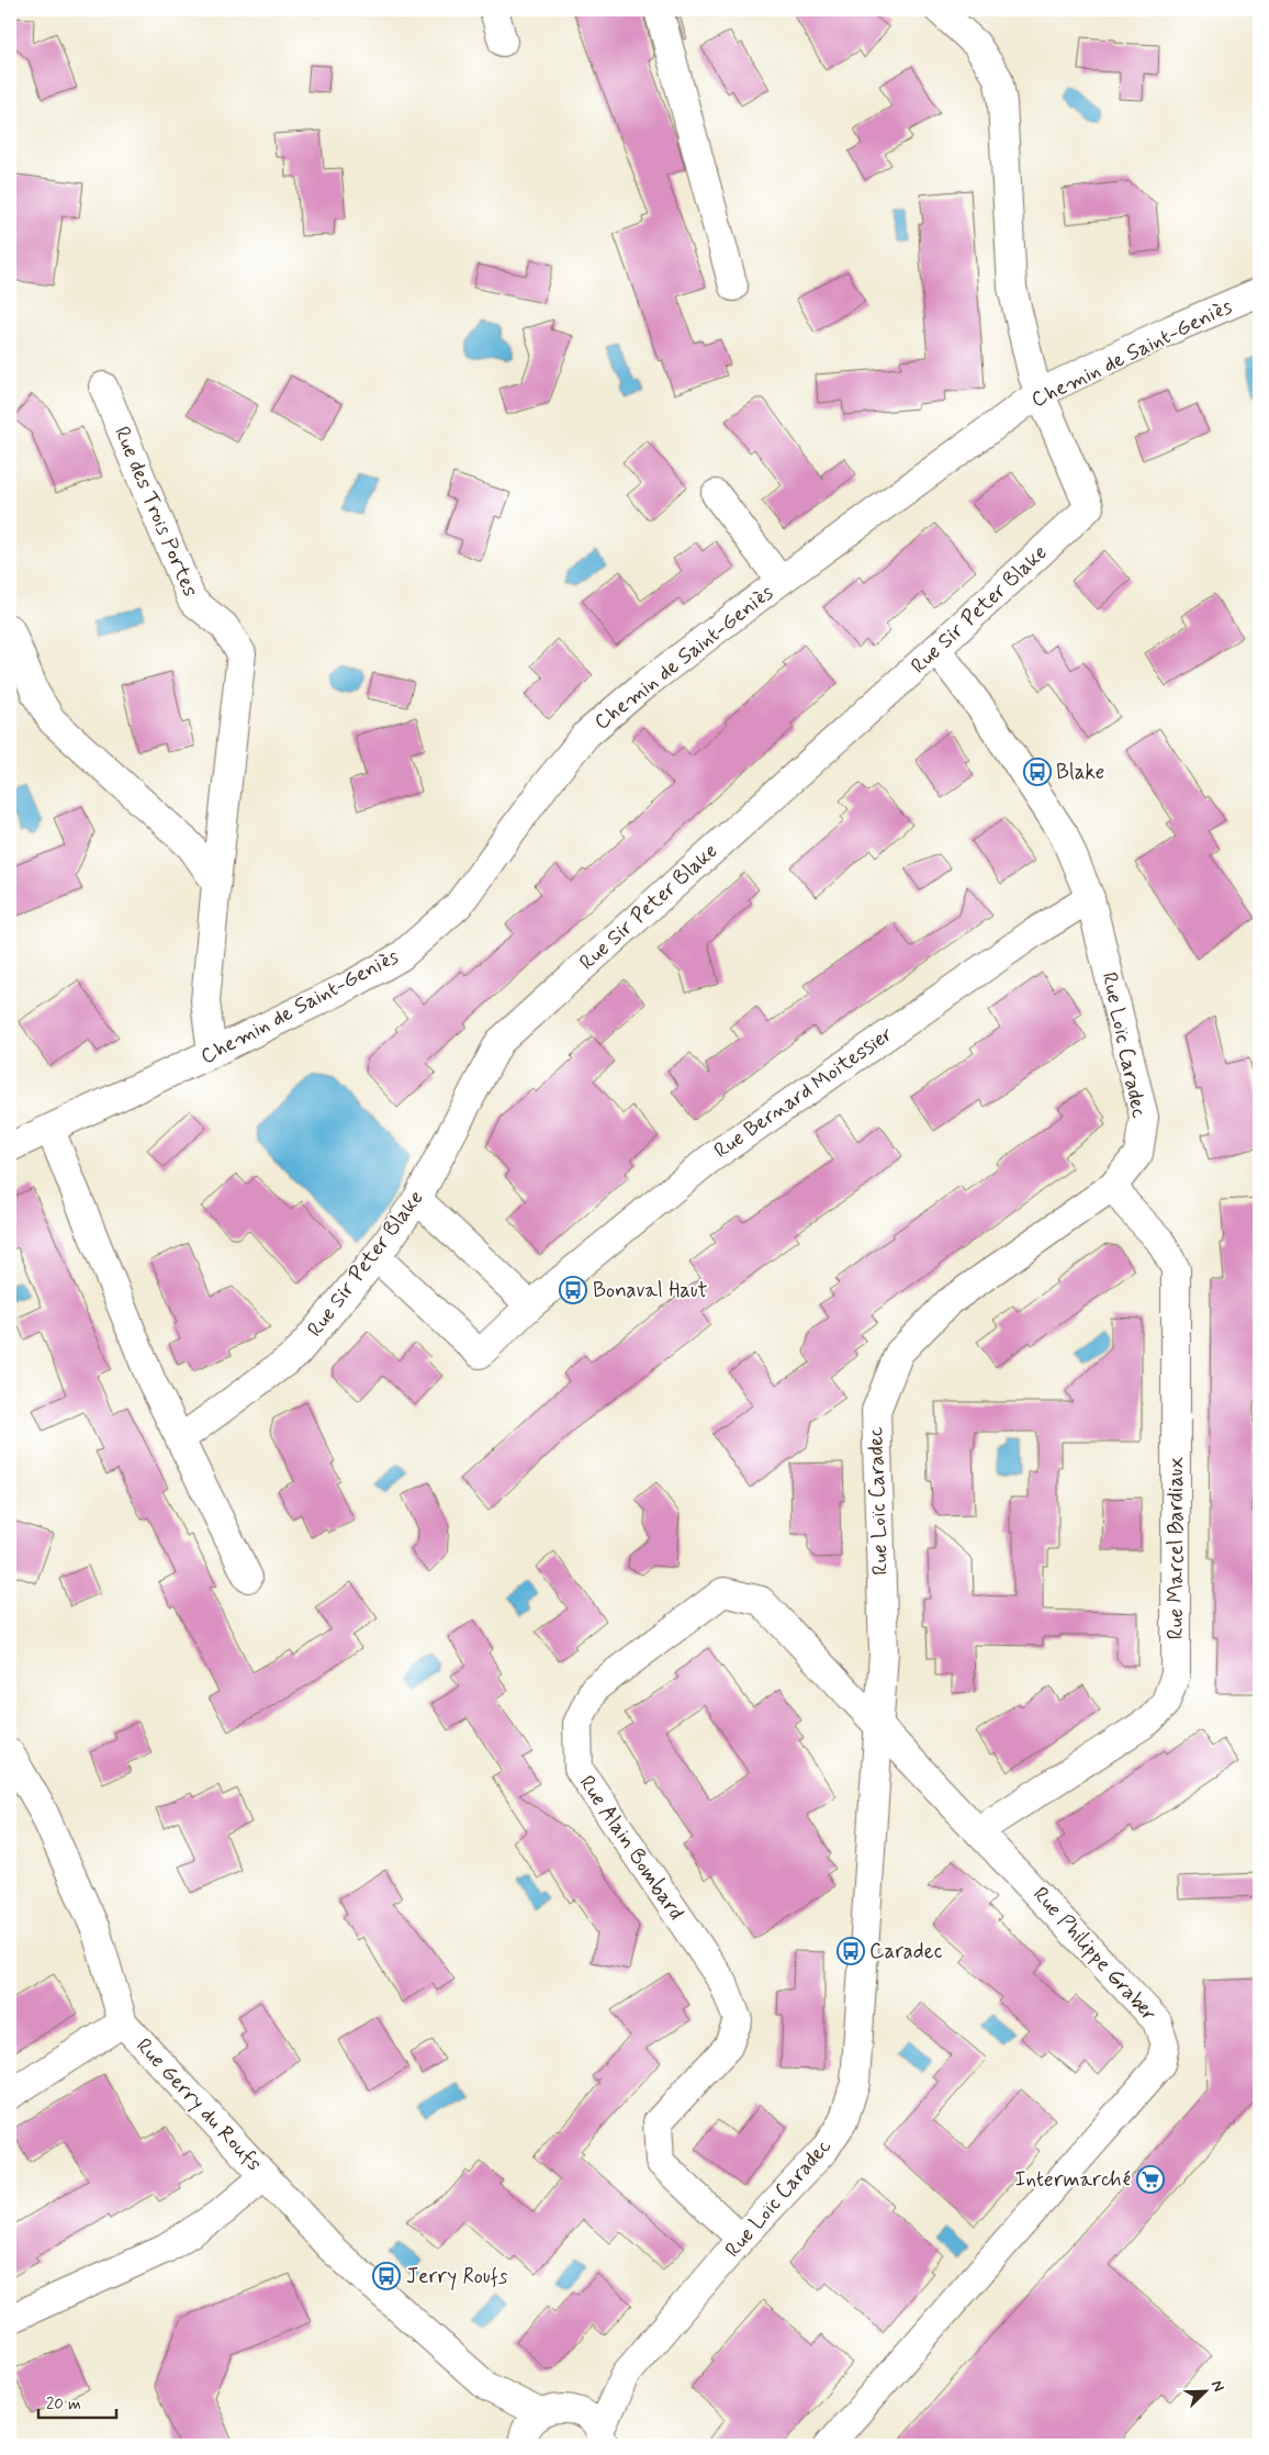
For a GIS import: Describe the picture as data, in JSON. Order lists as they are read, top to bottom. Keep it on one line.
{"streets":{"street":["Chemin de Saint-Geniès","Rue des Trois Portes","Rue Sir Peter Blake","Rue Loïc Caradec","Rue Bernard Moitessier","Rue Marcel Bardiaux","Rue Alain Bombard","Rue Philippe Graber","Rue Gerry du Roufs"]},"crossings":[["Chemin de Saint-Geniès","Rue des Trois Portes"],["Chemin de Saint-Geniès","Rue Sir Peter Blake"],["Rue Sir Peter Blake","Rue Loïc Caradec"],["Rue Sir Peter Blake","Rue Bernard Moitessier"],["Rue Loïc Caradec","Rue Bernard Moitessier"],["Rue Loïc Caradec","Rue Marcel Bardiaux"],["Rue Loïc Caradec","Rue Alain Bombard"],["Rue Loïc Caradec","Rue Philippe Graber"],["Rue Marcel Bardiaux","Rue Philippe Graber"],["Rue Alain Bombard","Rue Philippe Graber"]],"places":{"bus stop":["Blake","Bonaval Haut","Caradec","Jerry Roufs"],"supermarket":["Intermarché"]},"scale_bar":"20 m","north":"top right"}
